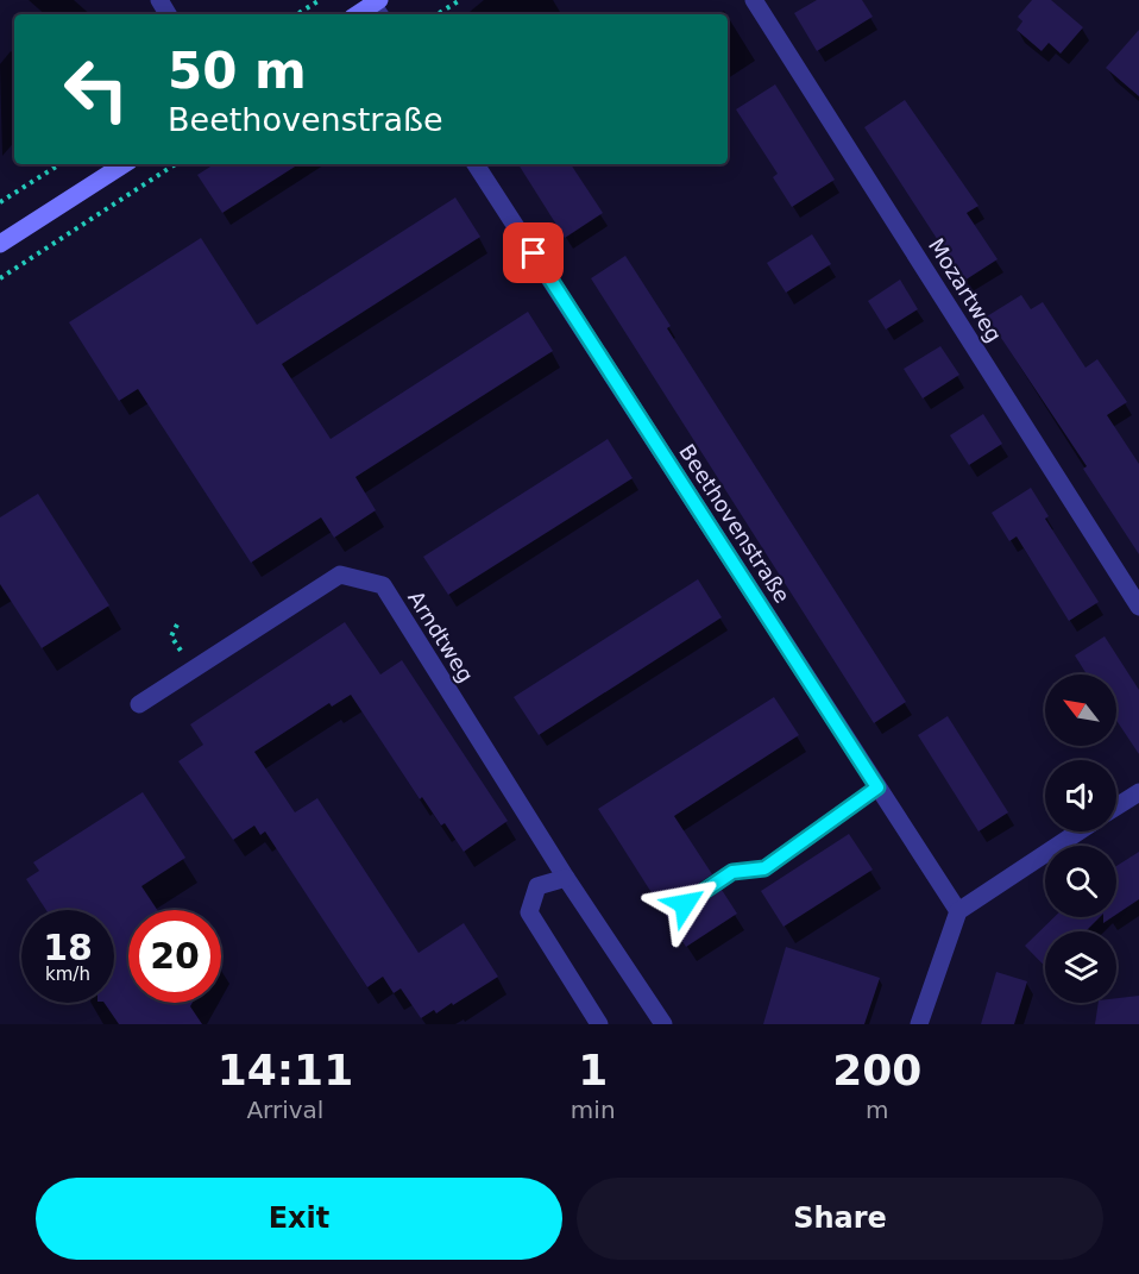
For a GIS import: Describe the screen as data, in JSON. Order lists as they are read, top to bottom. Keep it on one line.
{"streets":{"street":["Mozartweg","Beethovenstraße","Arndtweg"]},"north":"top left","page":{"turn":["50 m","Beethovenstraße"],"speed":"18 km/h","limit":"20","eta":["14:11","Arrival","1","min","200","m"],"buttons":["Exit","Share"]}}
